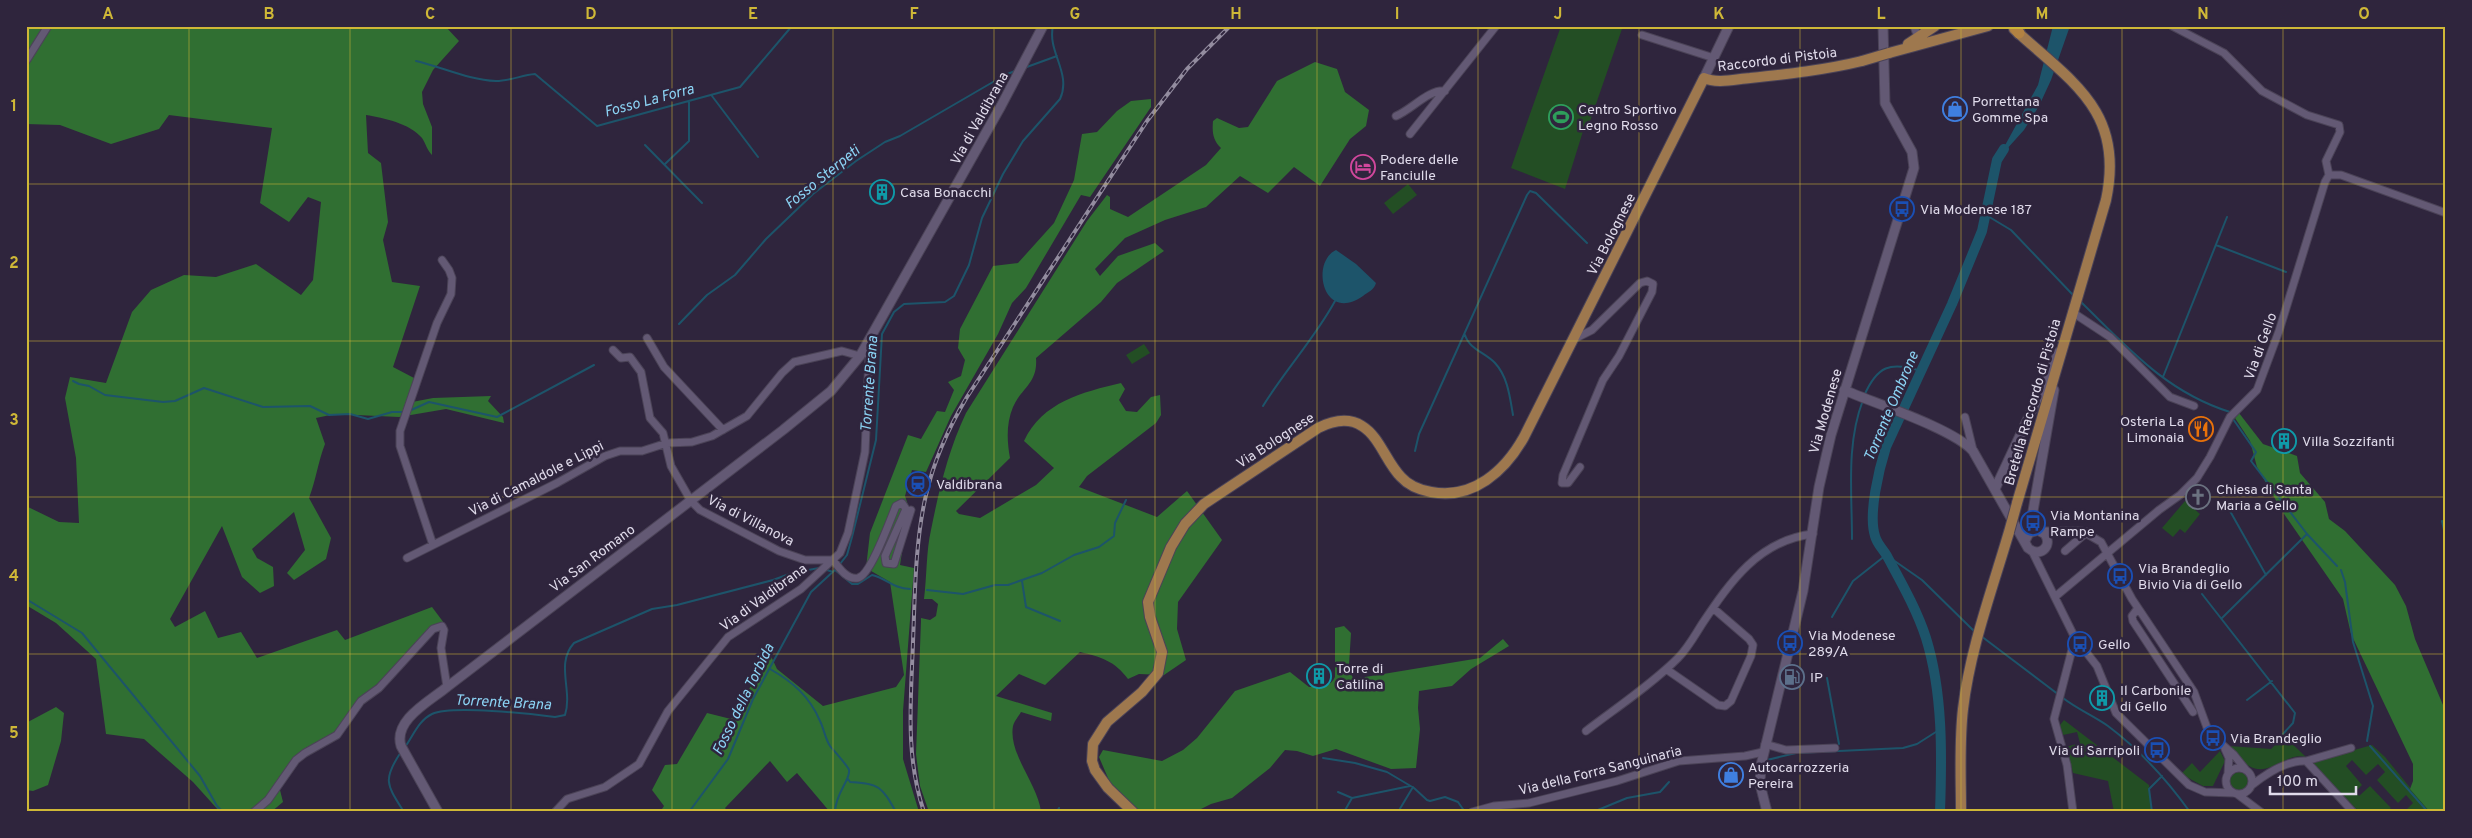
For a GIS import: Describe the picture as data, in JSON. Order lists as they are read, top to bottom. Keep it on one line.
{"streets":{"main road":["Raccordo di Pistoia","Via Bolognese","Bretella Raccordo di Pistoia"],"street":["Via di Valdibrana","Via di Gello","Via Modenese","Via di Camaldole e Lippi","Via di Villanova","Via San Romano","Via della Forra Sanguinaria"]},"crossings":[["Raccordo di Pistoia","Via Bolognese"],["Via di Valdibrana","Via di Villanova"],["Via di Valdibrana","Via San Romano"],["Via Modenese","Via della Forra Sanguinaria"],["Via di Camaldole e Lippi","Via di Villanova"],["Via di Camaldole e Lippi","Via San Romano"],["Via di Villanova","Via San Romano"]],"water":["Fosso La Forra","Fosso Sterpeti","Torrente Brana","Torrente Ombrone","Fosso della Torbida"],"places":{"shop":["Porrettana Gomme Spa","Autocarrozzeria Pereira"],"sports":["Centro Sportivo Legno Rosso"],"hotel":["Podere delle Fanciulle"],"building":["Casa Bonacchi","Villa Sozzifanti","Torre di Catilina","Il Carbonile di Gello"],"bus stop":["Via Modenese 187","Via Montanina Rampe","Via Brandeglio Bivio Via di Gello","Via Modenese 289/A","Gello","Via Brandeglio","Via di Sarripoli"],"restaurant":["Osteria La Limonaia"],"station":["Valdibrana"],"church":["Chiesa di Santa Maria a Gello"],"fuel station":["IP"]},"scale_bar":"100 m","grid":{"columns":["A","B","C","D","E","F","G","H","I","J","K","L","M","N","O"],"rows":["1","2","3","4","5"]}}
